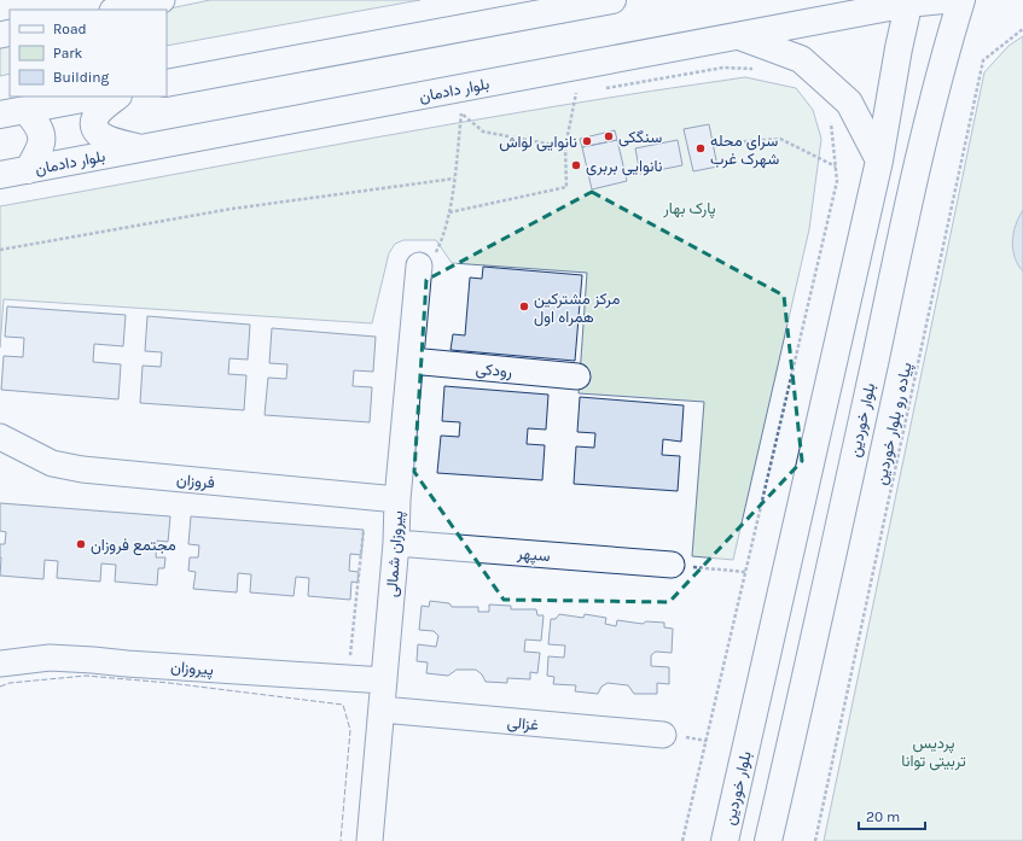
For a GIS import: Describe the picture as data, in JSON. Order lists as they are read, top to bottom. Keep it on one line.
{"streets":{"main road":["بلوار دادمان","بلوار خوردین"],"street":["رودکی","فروزان","پیروزان شمالی","سپهر","پیروزان","غزالی"],"path":["پیاده رو بلوار خوردین"]},"crossings":[["بلوار دادمان","بلوار خوردین"],["رودکی","پیروزان شمالی"],["فروزان","پیروزان شمالی"],["پیروزان شمالی","سپهر"],["پیروزان شمالی","پیروزان"],["پیروزان شمالی","غزالی"]],"parks":["پارک بهار","پردیس تربیتی توانا"],"places":["سنگکی","نانوایی لواش","سرای محله شهرک غرب","نانوایی بربری","مرکز مشترکین همراه اول","مجتمع فروزان"],"legend":["Road","Park","Building"],"scale_bar":"20 m"}
